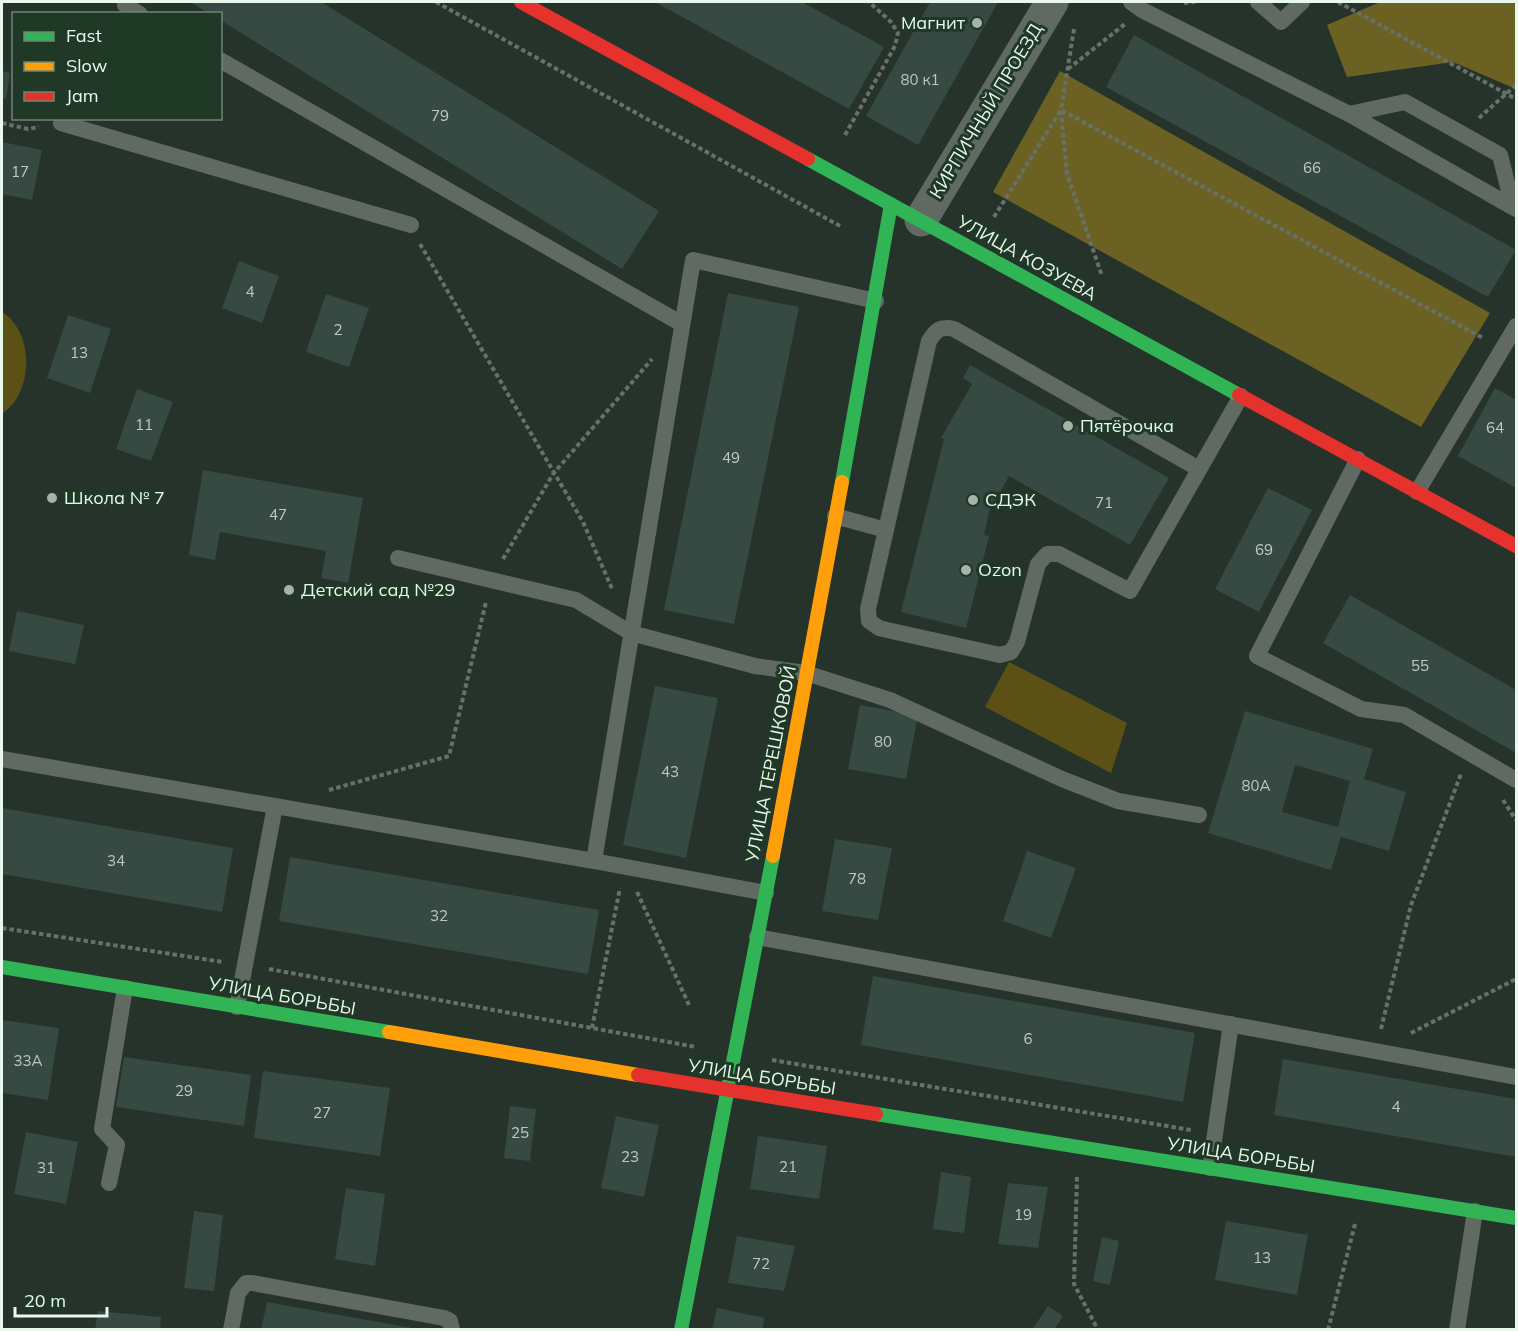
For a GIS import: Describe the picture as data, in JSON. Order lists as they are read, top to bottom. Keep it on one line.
{"streets":{"street":["КИРПИЧНЫЙ ПРОЕЗД","УЛИЦА КОЗУЕВА","УЛИЦА ТЕРЕШКОВОЙ","УЛИЦА БОРЬБЫ"]},"crossings":[["КИРПИЧНЫЙ ПРОЕЗД","УЛИЦА КОЗУЕВА"],["УЛИЦА КОЗУЕВА","УЛИЦА ТЕРЕШКОВОЙ"],["УЛИЦА ТЕРЕШКОВОЙ","УЛИЦА БОРЬБЫ"]],"places":["Магнит","Пятёрочка","Школа № 7","СДЭК","Ozon","Детский сад №29"],"house_numbers":["80 к1","79","66","17","4","2","13","11","64","49","71","47","69","55","80","43","80А","34","78","32","6","33А","29","4","27","25","23","21","31","19","13","72"],"legend":["Fast","Slow","Jam"],"scale_bar":"20 m"}
